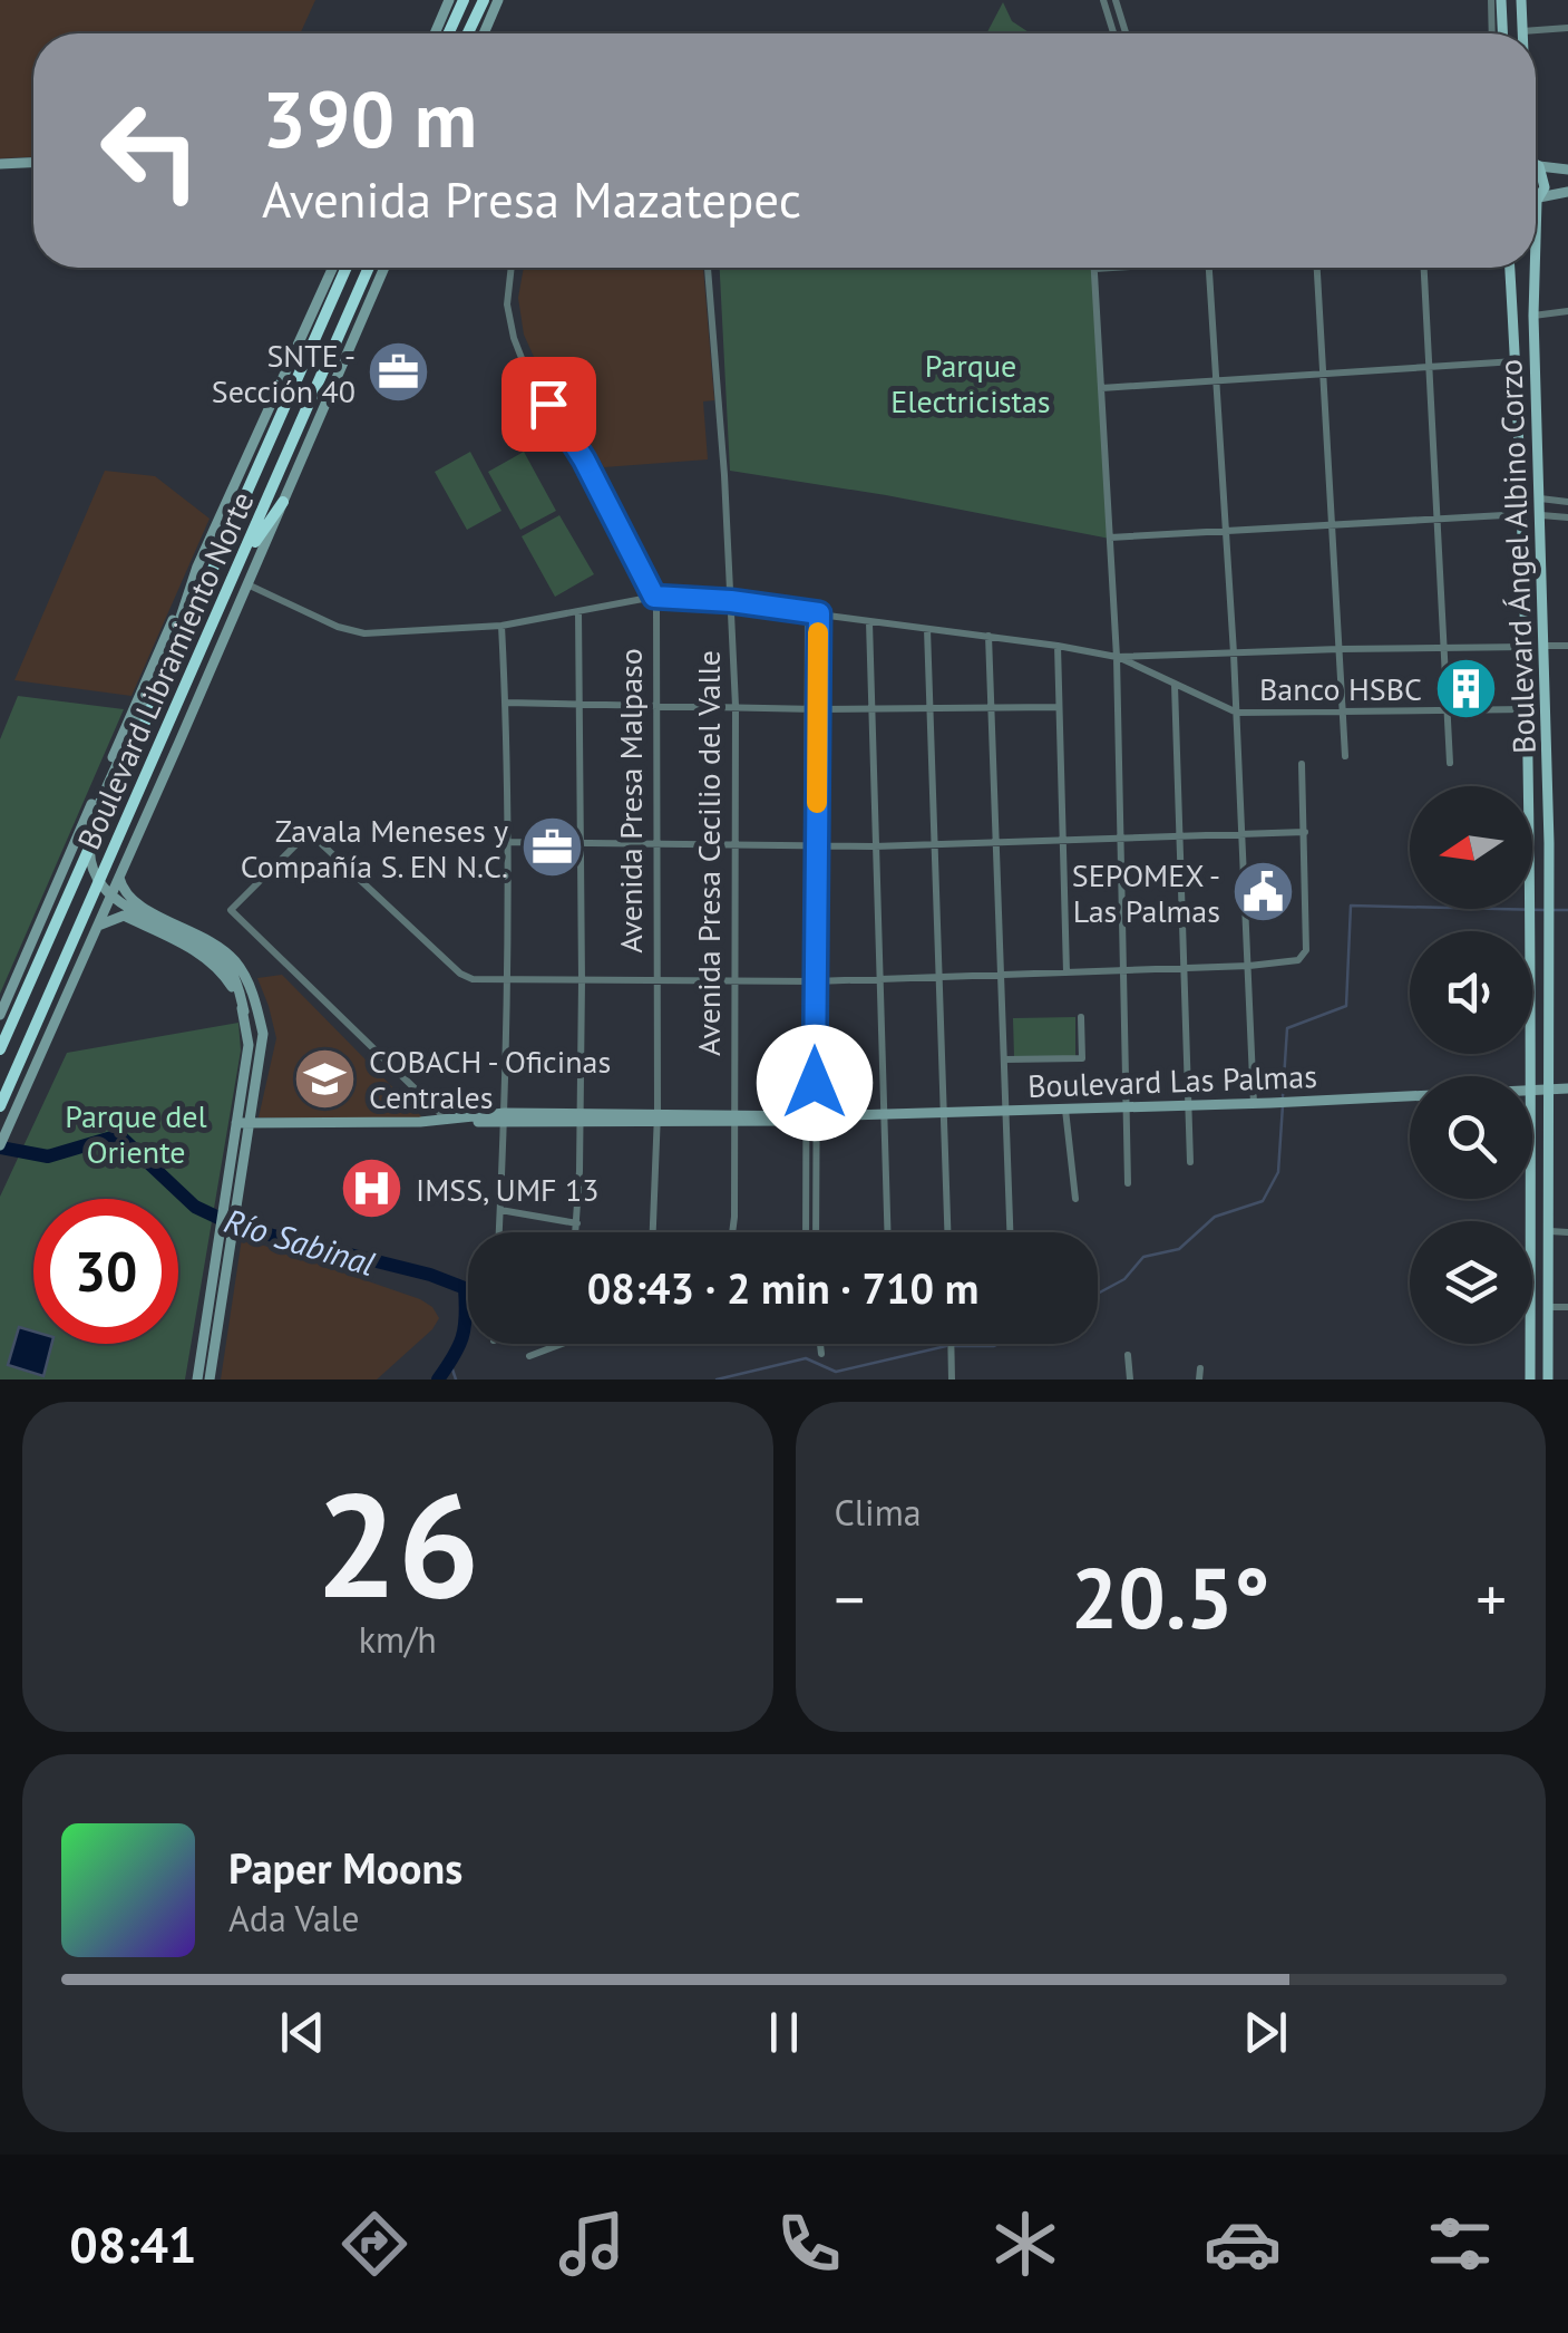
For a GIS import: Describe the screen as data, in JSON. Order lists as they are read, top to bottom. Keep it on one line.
{"streets":{"highway":["Boulevard Libramiento Norte"],"main road":["Boulevard Ángel Albino Corzo","Boulevard Las Palmas"],"street":["Avenida Presa Malpaso","Avenida Presa Cecilio del Valle"]},"crossings":[["Boulevard Ángel Albino Corzo","Boulevard Las Palmas"],["Avenida Presa Malpaso","Boulevard Las Palmas"],["Avenida Presa Cecilio del Valle","Boulevard Las Palmas"]],"water":["Río Sabinal"],"parks":["Parque Electricistas","Parque del Oriente"],"places":{"office":["SNTE - Sección 40","Zavala Meneses y Compañía S. EN N.C."],"building":["Banco HSBC"],"public building":["SEPOMEX - Las Palmas"],"school or university":["COBACH - Oficinas Centrales"],"hospital":["IMSS, UMF 13"]},"north":"left","page":{"turn":["390 m","Avenida Presa Mazatepec"],"limit":"30","trip":"08:43 · 2 min · 710 m","tile":[["26","km/h"],"Clima"],"heat":["−","20.5°","+"],"song":["Paper Moons","Ada Vale"],"tabs":"08:41"}}
